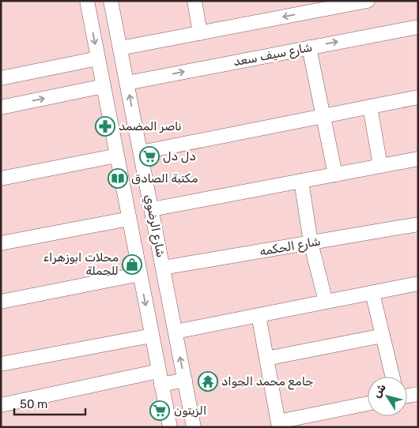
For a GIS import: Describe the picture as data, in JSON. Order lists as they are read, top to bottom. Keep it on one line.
{"streets":{"street":["شارع سيف سعد","شارع الرضوي","شارع الحكمه"]},"crossings":[["شارع سيف سعد","شارع الرضوي"],["شارع الرضوي","شارع الحكمه"]],"places":{"pharmacy":["ناصر المضمد"],"supermarket":["دل دل","الزيتون"],"library":["مكتبة الصادق"],"shop":["محلات ابوزهراء للجملة"],"temple":["جامع محمد الجواد"]},"scale_bar":"50 m","north":"top left"}
